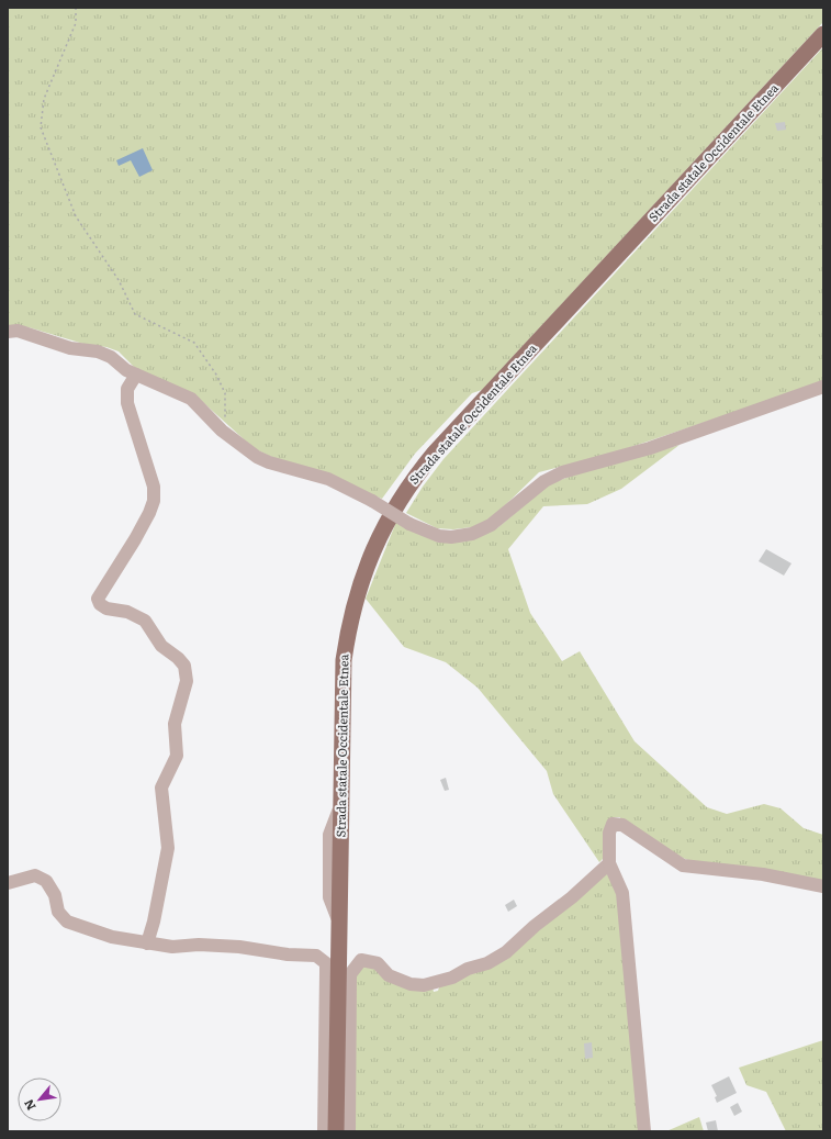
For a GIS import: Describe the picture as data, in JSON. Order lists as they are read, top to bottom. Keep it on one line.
{"streets":{"main road":["Strada statale Occidentale Etnea"]},"north":"bottom left"}
